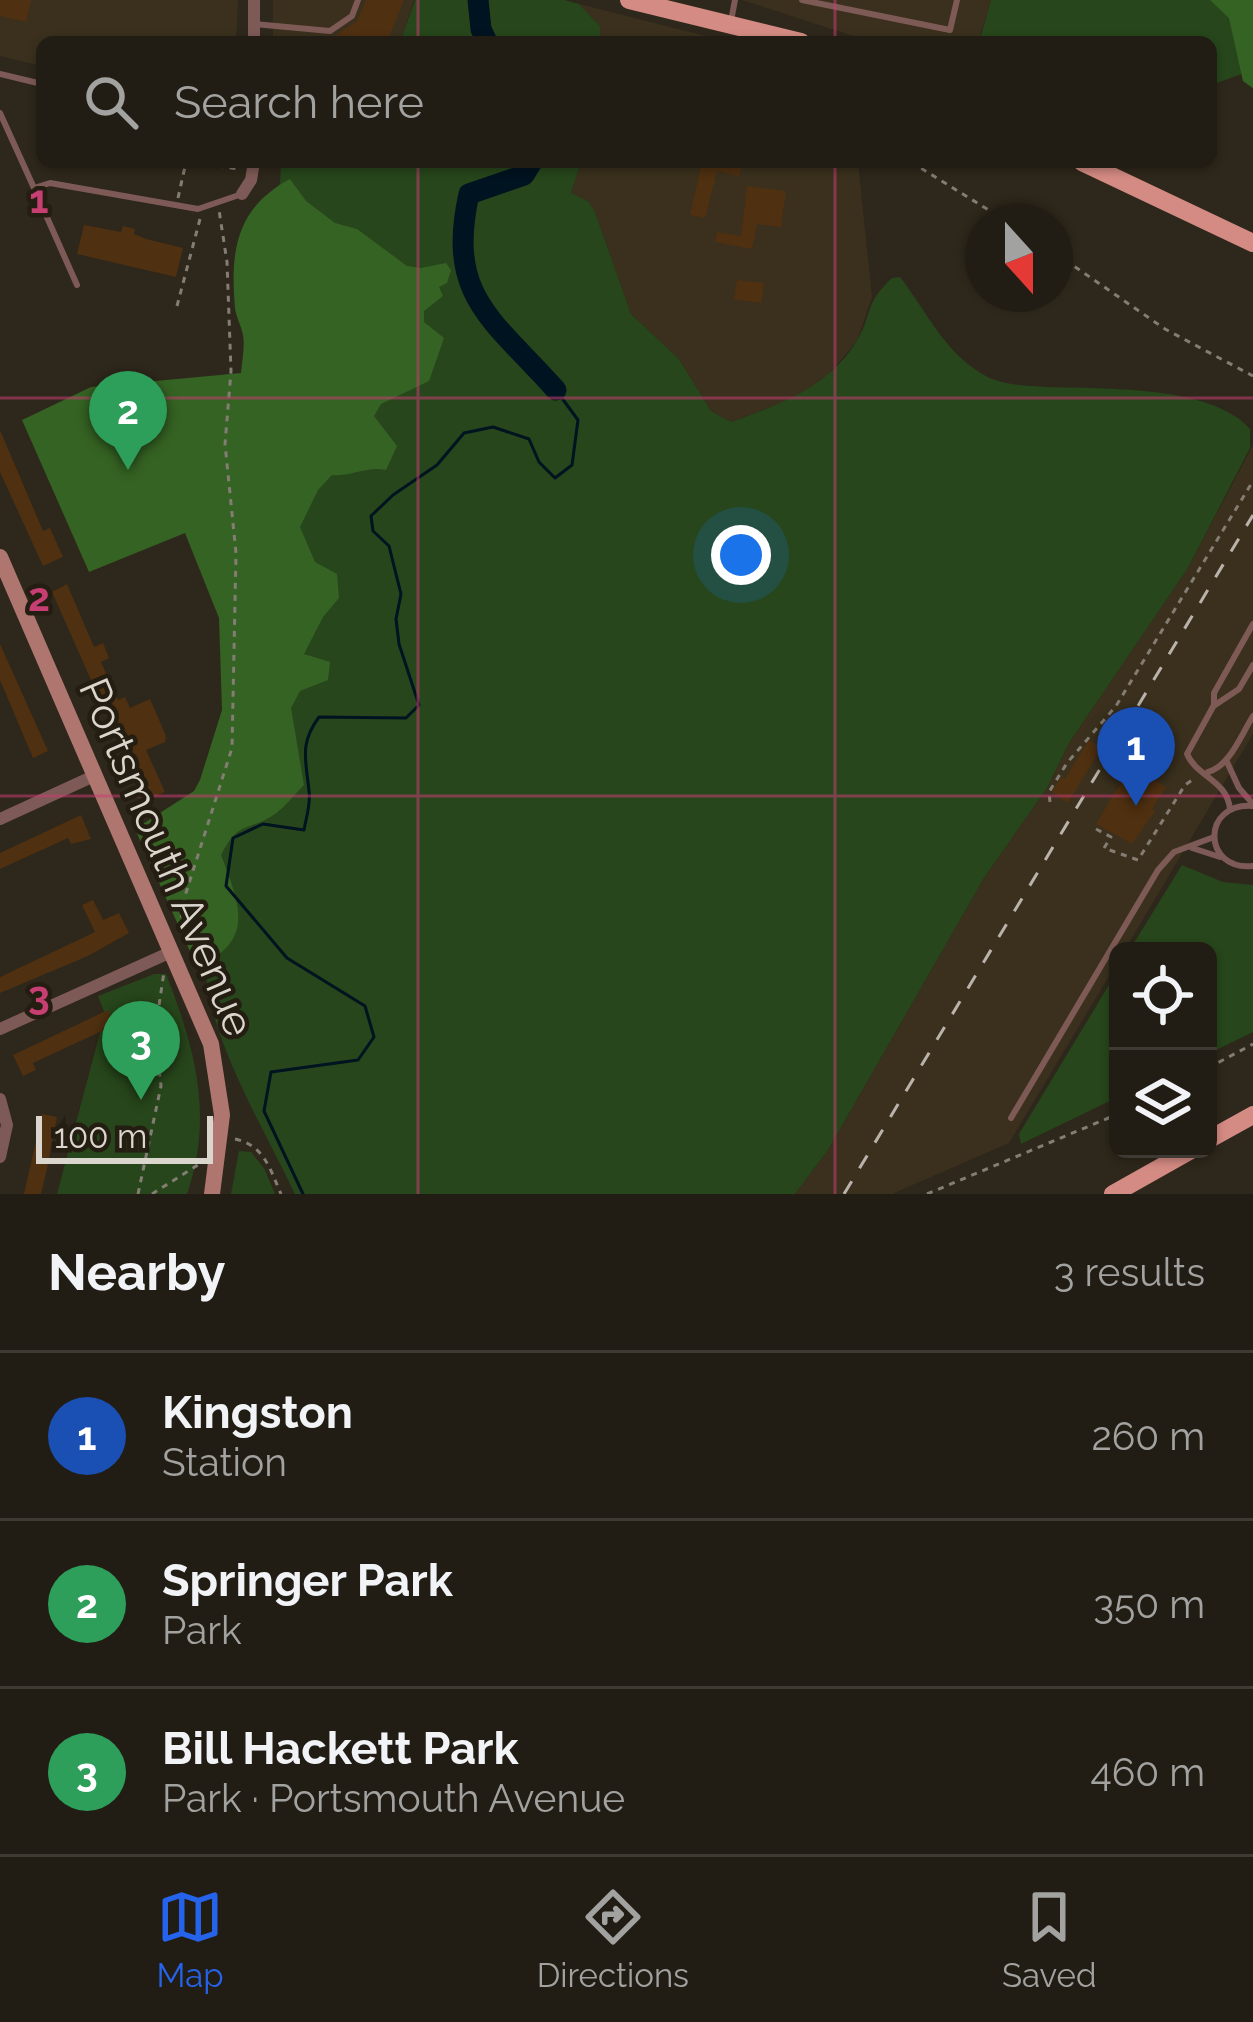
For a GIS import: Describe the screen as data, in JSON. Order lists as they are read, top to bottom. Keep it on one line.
{"streets":{"main road":["Portsmouth Avenue"]},"scale_bar":"100 m","north":"bottom","page":{"search":"Search here","pins":["2","1","3"],"scale":"100 m","heading":["Nearby","3 results"],"list":[{"mark":"1","name":"Kingston","note":"Station","value":"260 m"},{"mark":"2","name":"Springer Park","note":"Park","value":"350 m"},{"mark":"3","name":"Bill Hackett Park","note":"Park · Portsmouth Avenue","value":"460 m"}],"nav":["Map","Directions","Saved"]},"grid":{"rows":["1","2","3"]}}
